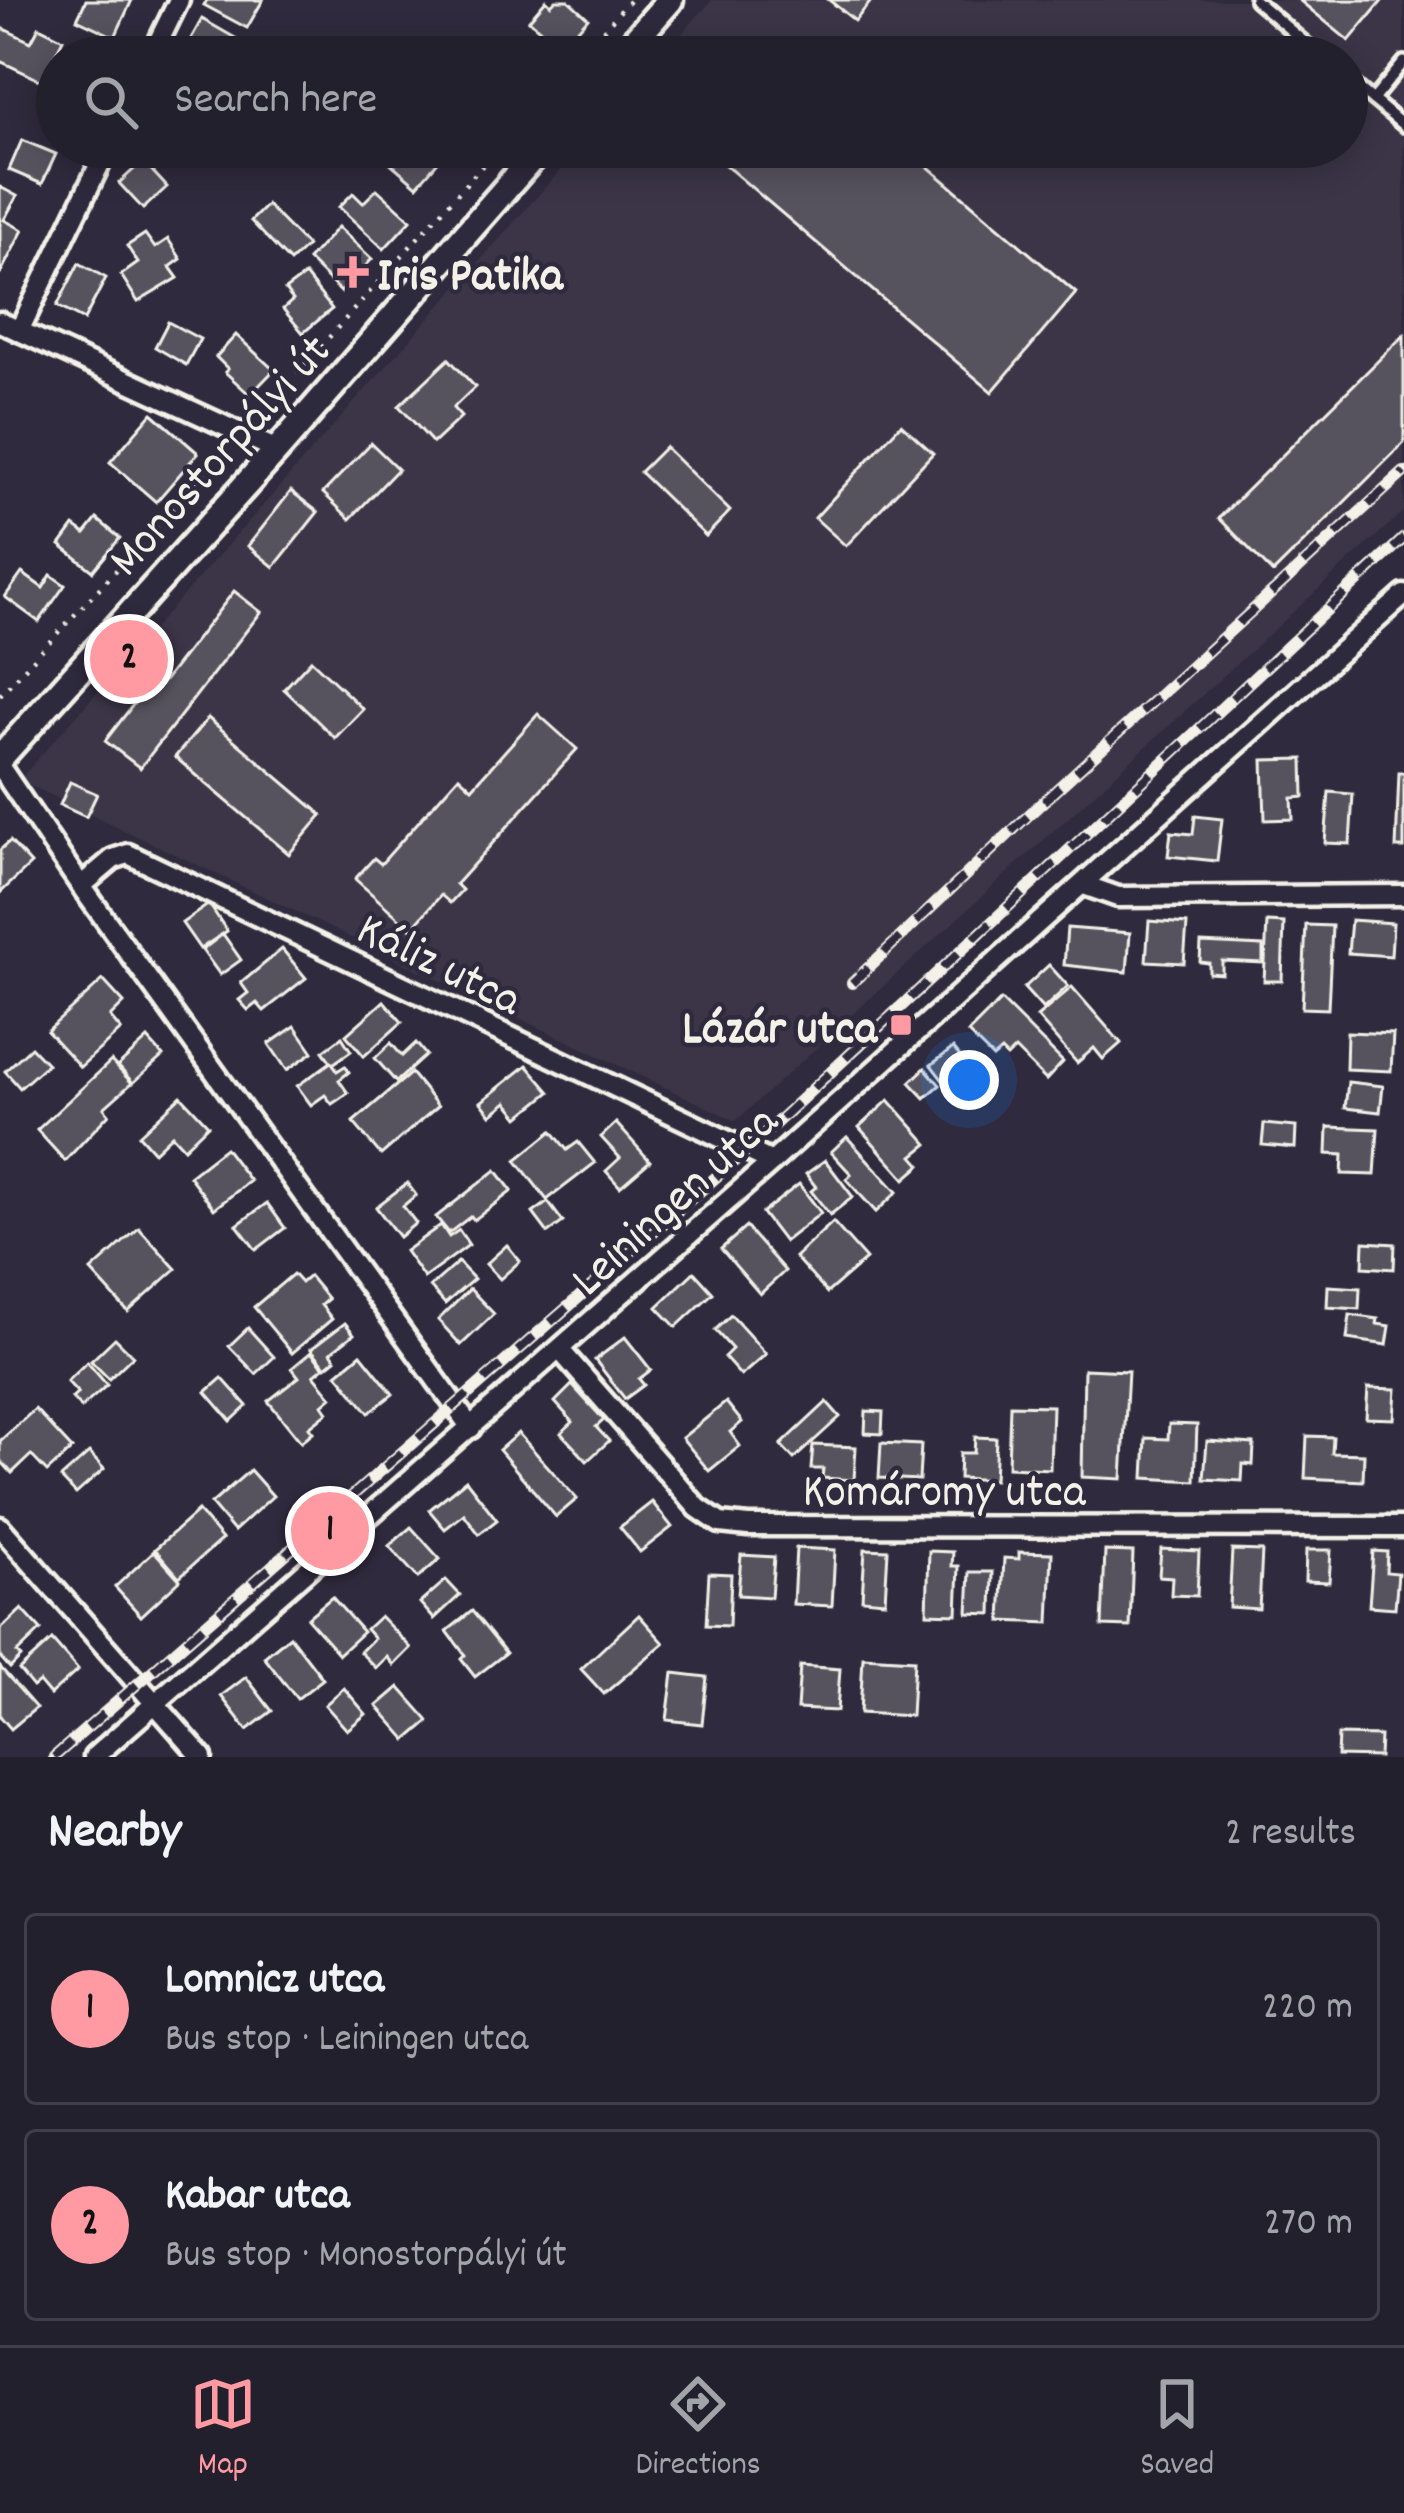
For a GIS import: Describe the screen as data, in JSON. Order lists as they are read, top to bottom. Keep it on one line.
{"streets":{"street":["Monostorpályi út","Káliz utca","Leiningen utca","Komáromy utca"]},"crossings":[["Káliz utca","Leiningen utca"],["Leiningen utca","Komáromy utca"]],"places":{"health":["Iris Patika"],"transit":["Lázár utca"]},"page":{"search":"Search here","pins":["2","1"],"heading":["Nearby","2 results"],"list":[{"mark":"1","name":"Lomnicz utca","note":"Bus stop · Leiningen utca","value":"220 m"},{"mark":"2","name":"Kabar utca","note":"Bus stop · Monostorpályi út","value":"270 m"}],"nav":["Map","Directions","Saved"]}}
